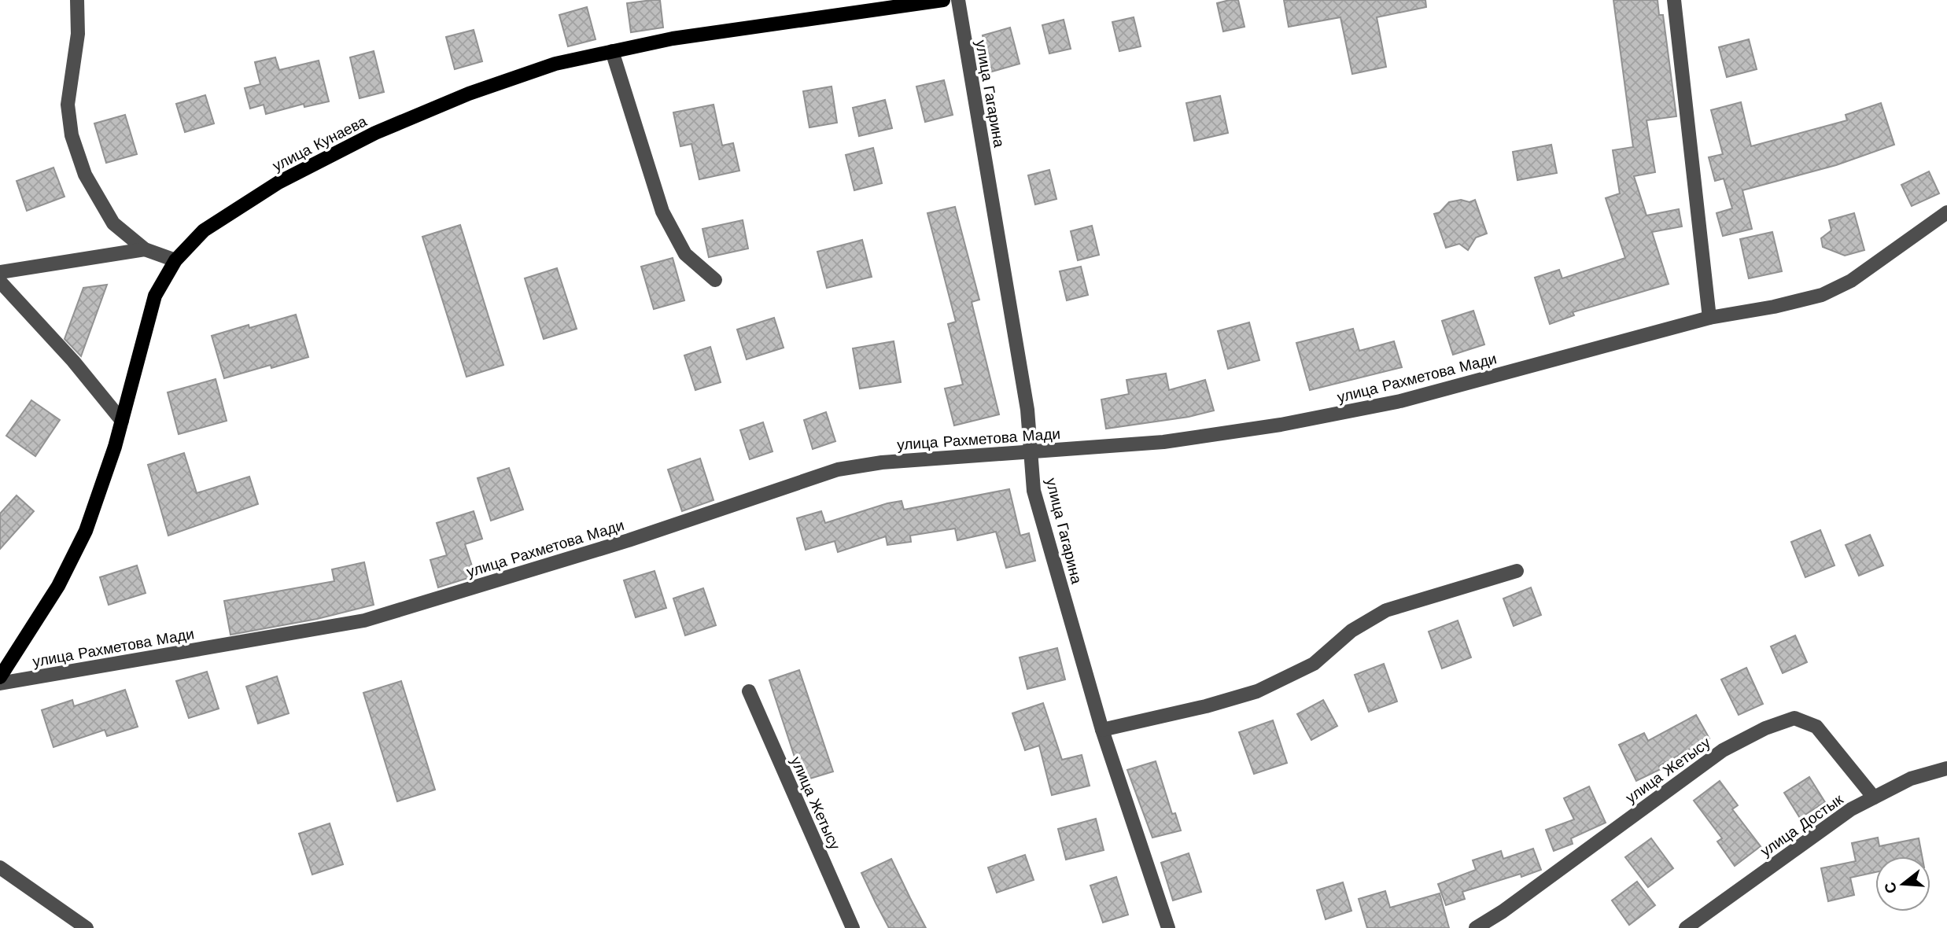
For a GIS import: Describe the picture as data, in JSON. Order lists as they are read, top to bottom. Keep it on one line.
{"streets":{"main road":["улица Кунаева"],"street":["улица Гагарина","улица Рахметова Мади","улица Жетысу","улица Достык"]},"crossings":[["улица Гагарина","улица Рахметова Мади"],["улица Жетысу","улица Достык"]],"north":"left"}
